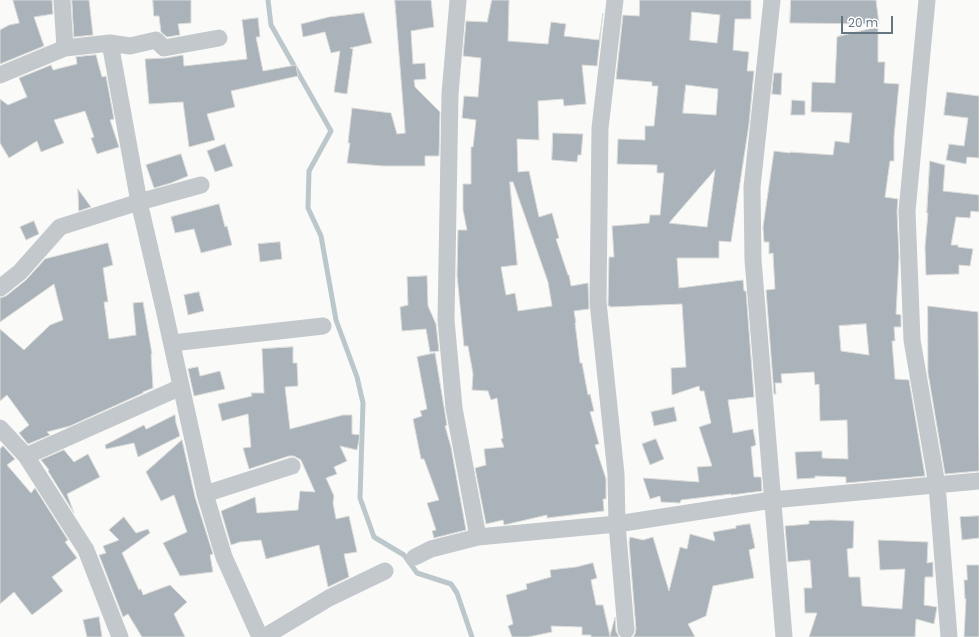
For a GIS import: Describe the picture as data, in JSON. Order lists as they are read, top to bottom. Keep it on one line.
{"scale_bar":"20 m"}
